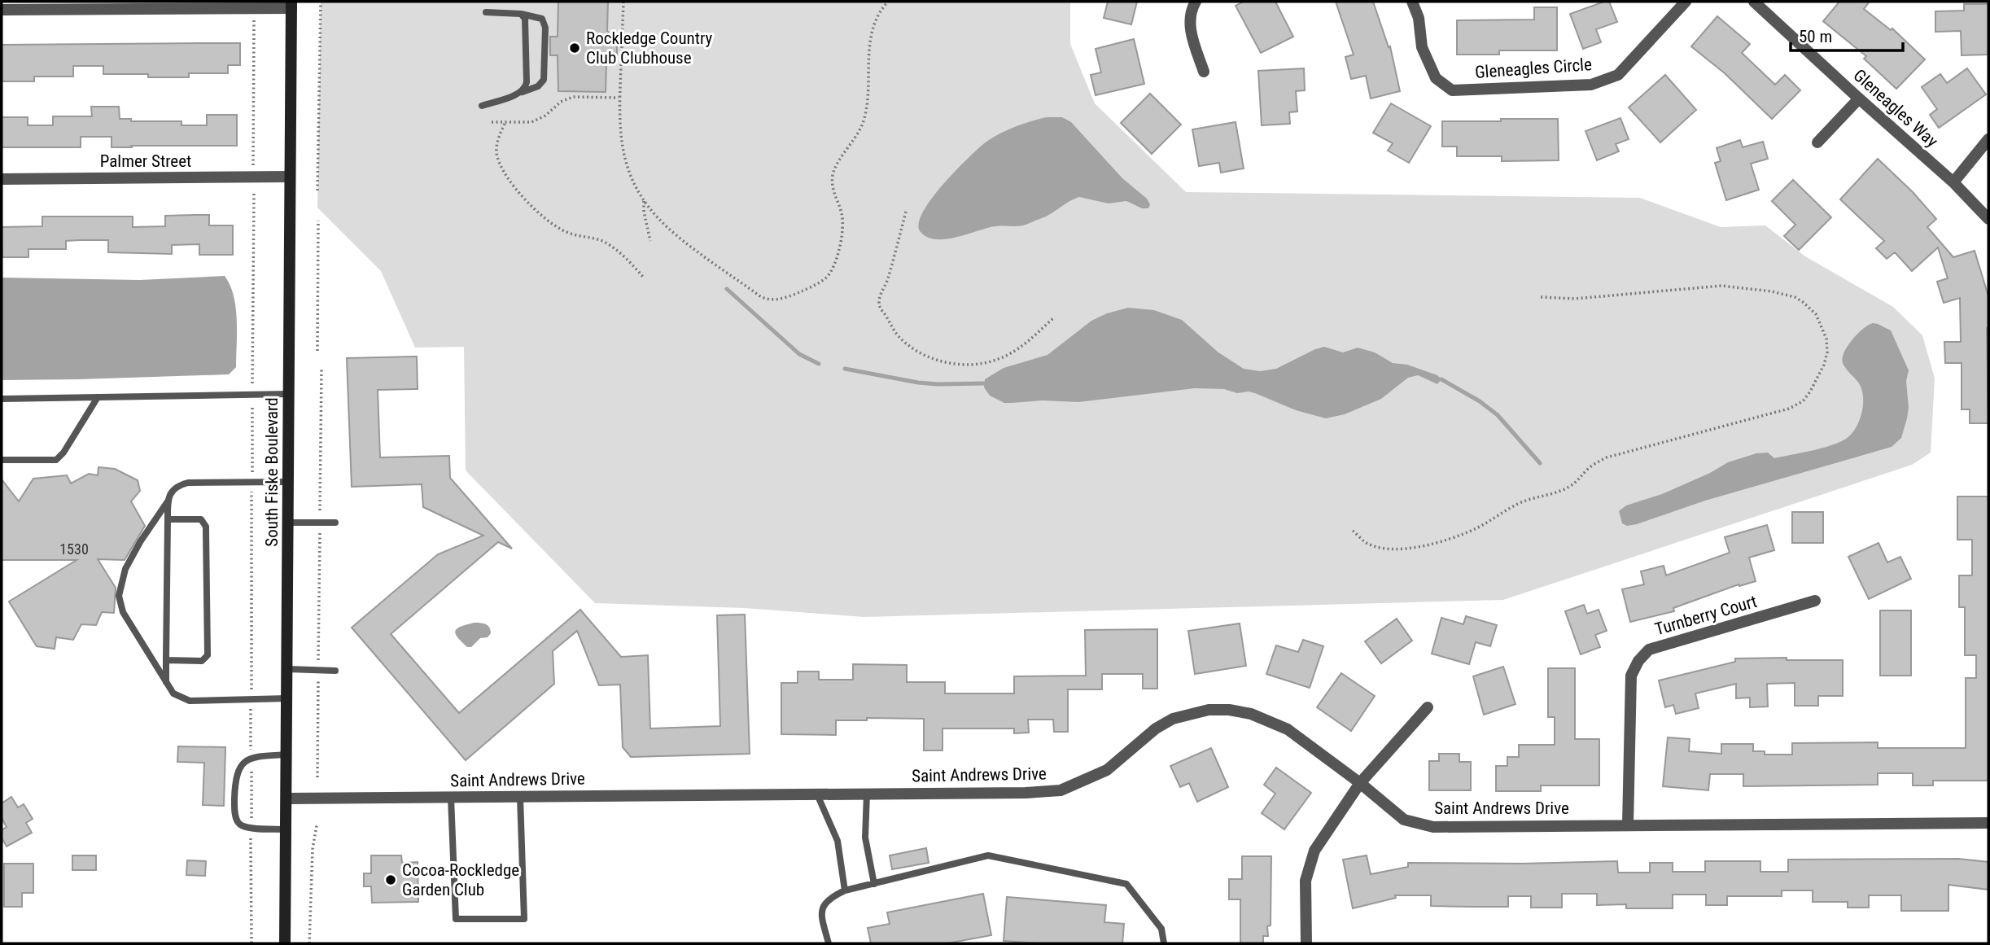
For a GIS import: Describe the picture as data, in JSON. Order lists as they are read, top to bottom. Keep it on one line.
{"streets":{"main road":["South Fiske Boulevard"],"street":["Gleneagles Circle","Gleneagles Way","Palmer Street","Turnberry Court","Saint Andrews Drive"]},"crossings":[["Palmer Street","South Fiske Boulevard"],["South Fiske Boulevard","Saint Andrews Drive"],["Turnberry Court","Saint Andrews Drive"]],"places":["Rockledge Country Club Clubhouse","Cocoa-Rockledge Garden Club"],"house_numbers":["1530"],"scale_bar":"50 m"}
